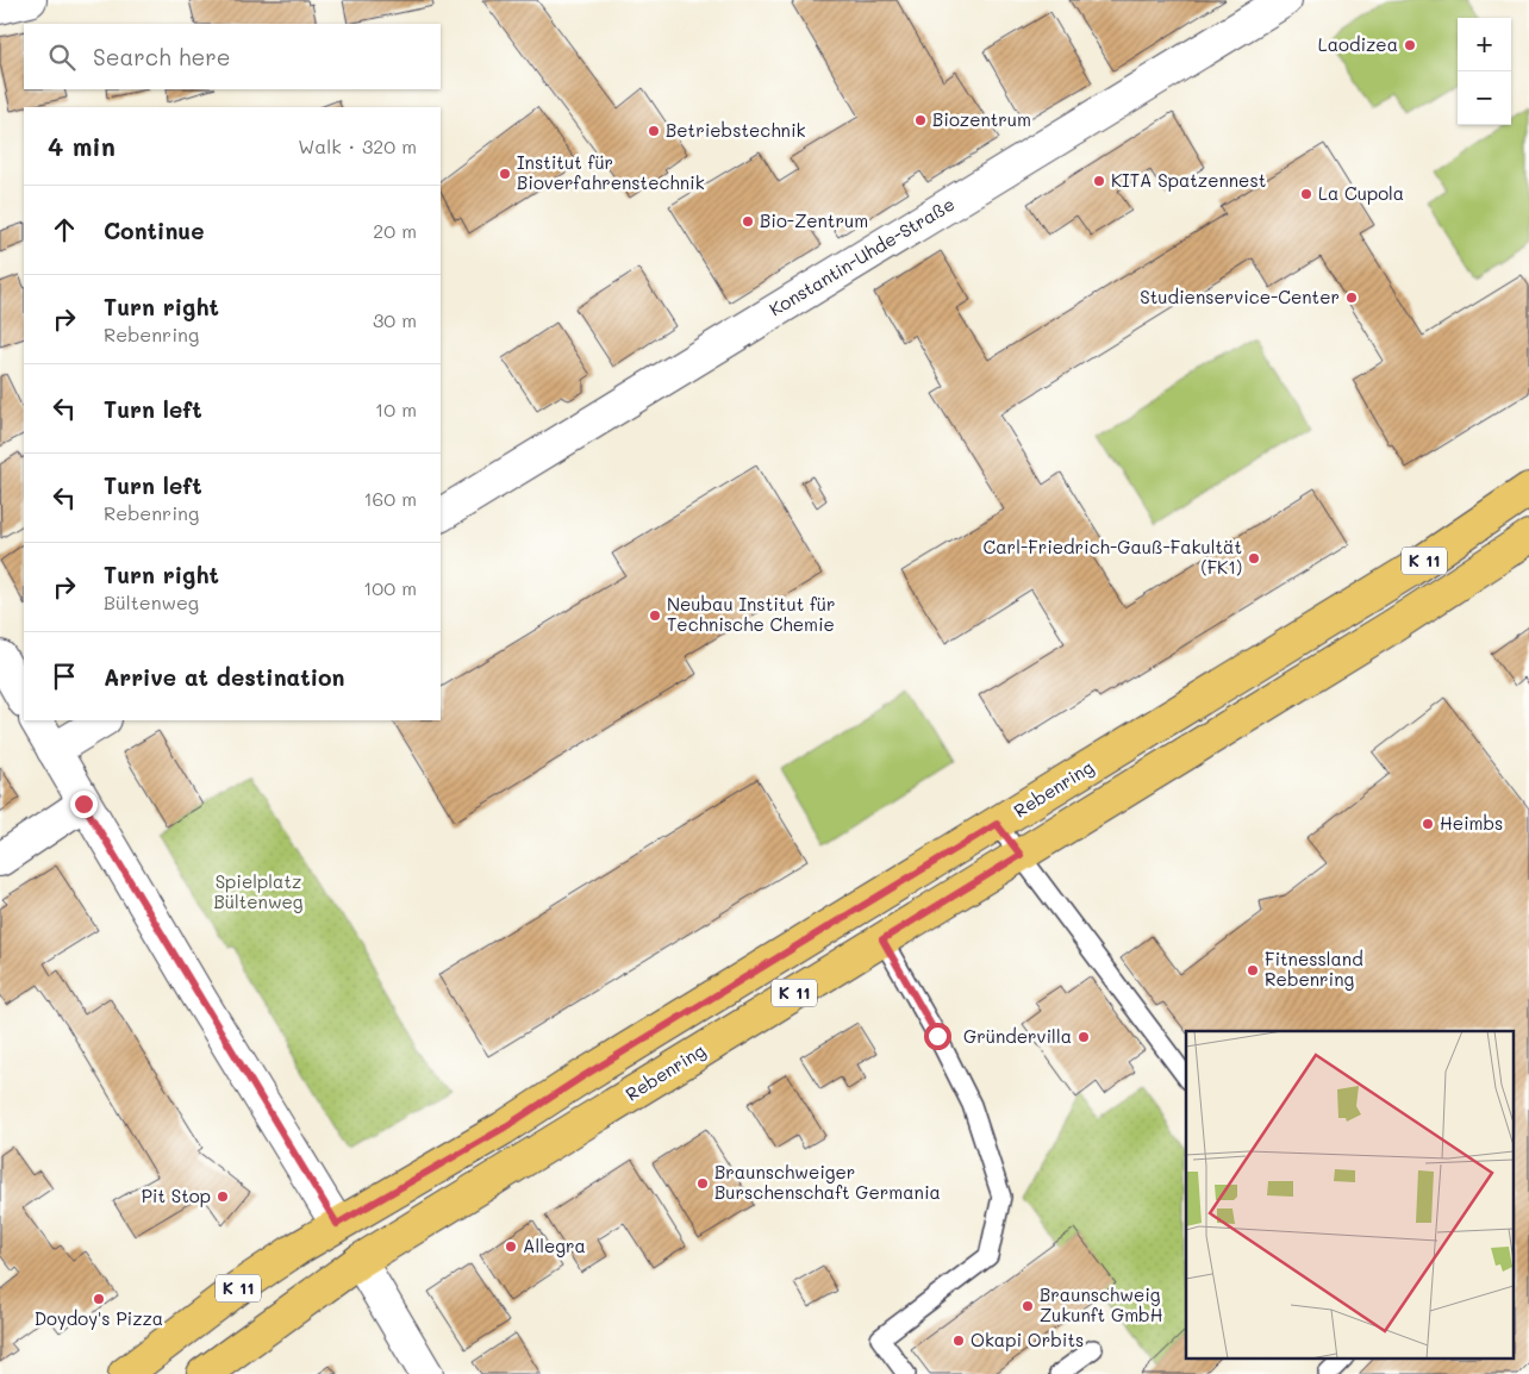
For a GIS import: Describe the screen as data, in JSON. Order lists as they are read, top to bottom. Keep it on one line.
{"streets":{"main road":["K 11","Rebenring"],"street":["Konstantin-Uhde-Straße"]},"parks":["Spielplatz Bültenweg"],"places":["Laodizea","Biozentrum","Betriebstechnik","Institut für Bioverfahrenstechnik","KITA Spatzennest","La Cupola","Bio-Zentrum","Studienservice-Center","Carl-Friedrich-Gauß-Fakultät (FK1)","Neubau Institut für Technische Chemie","Heimbs","Fitnessland Rebenring","Gründervilla","Braunschweiger Burschenschaft Germania","Pit Stop","Allegra","Doydoy's Pizza","Braunschweig Zukunft GmbH","Okapi Orbits"],"page":{"map_buttons":["+","−"],"search":"Search here","heading":["4 min","Walk · 320 m"],"list":[["Continue","20 m"],["Turn right","Rebenring","30 m"],["Turn left","10 m"],["Turn left","Rebenring","160 m"],["Turn right","Bültenweg","100 m"],"Arrive at destination"]}}
